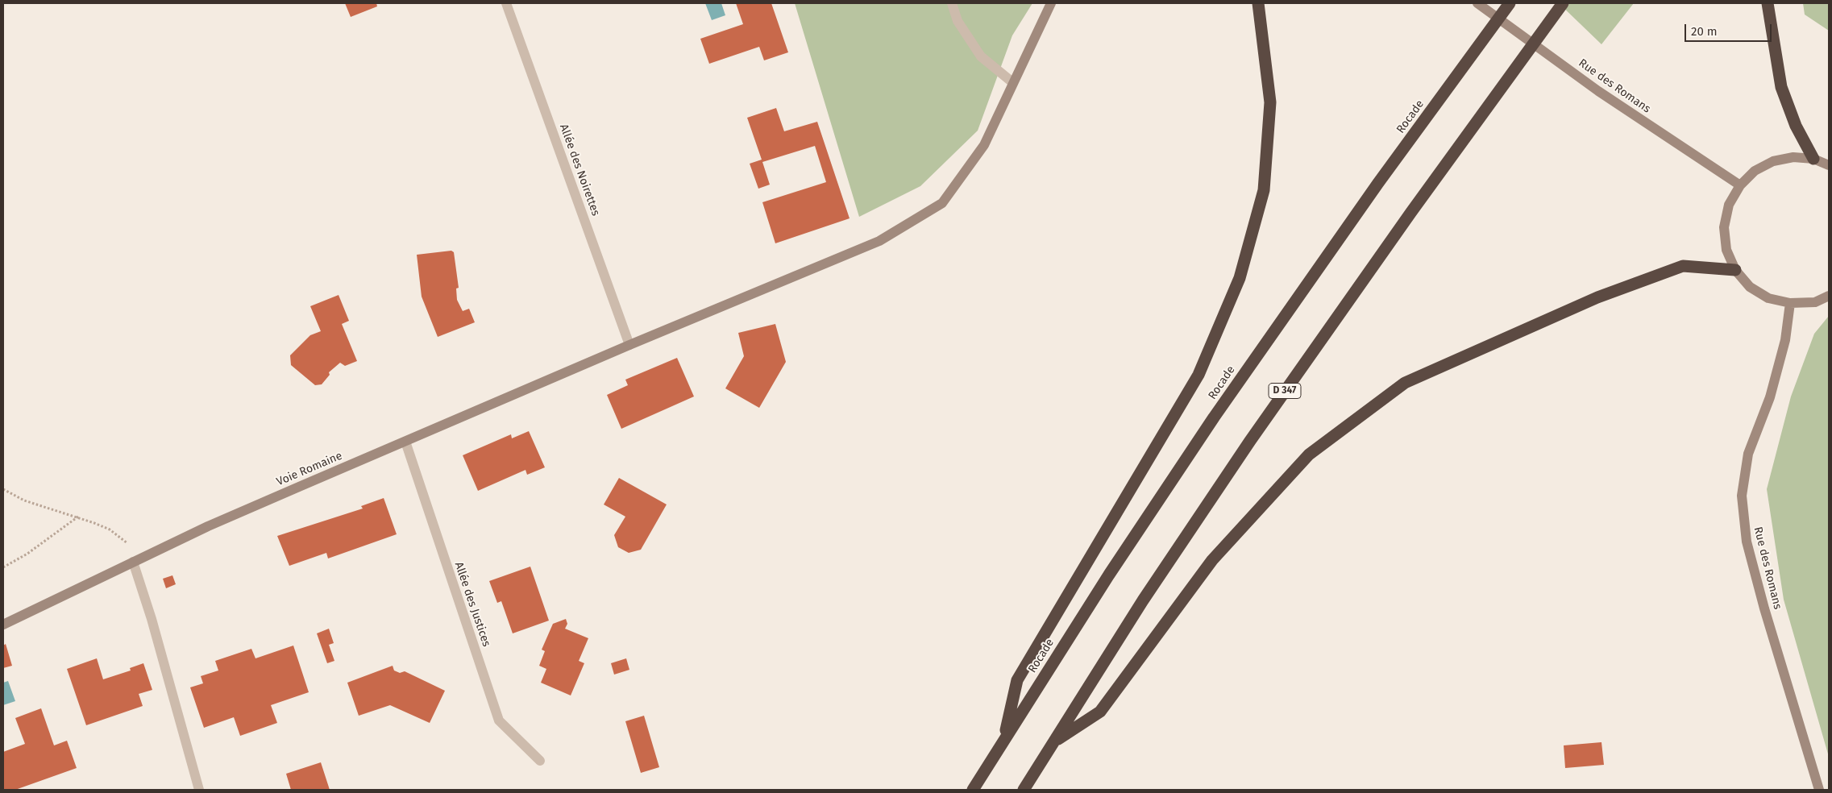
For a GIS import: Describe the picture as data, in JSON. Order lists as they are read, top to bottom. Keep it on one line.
{"streets":{"highway":["Rocade","D 347"],"street":["Rue des Romans","Allée des Noirettes","Voie Romaine","Allée des Justices"]},"crossings":[["Allée des Noirettes","Voie Romaine"],["Voie Romaine","Allée des Justices"]],"scale_bar":"20 m"}
